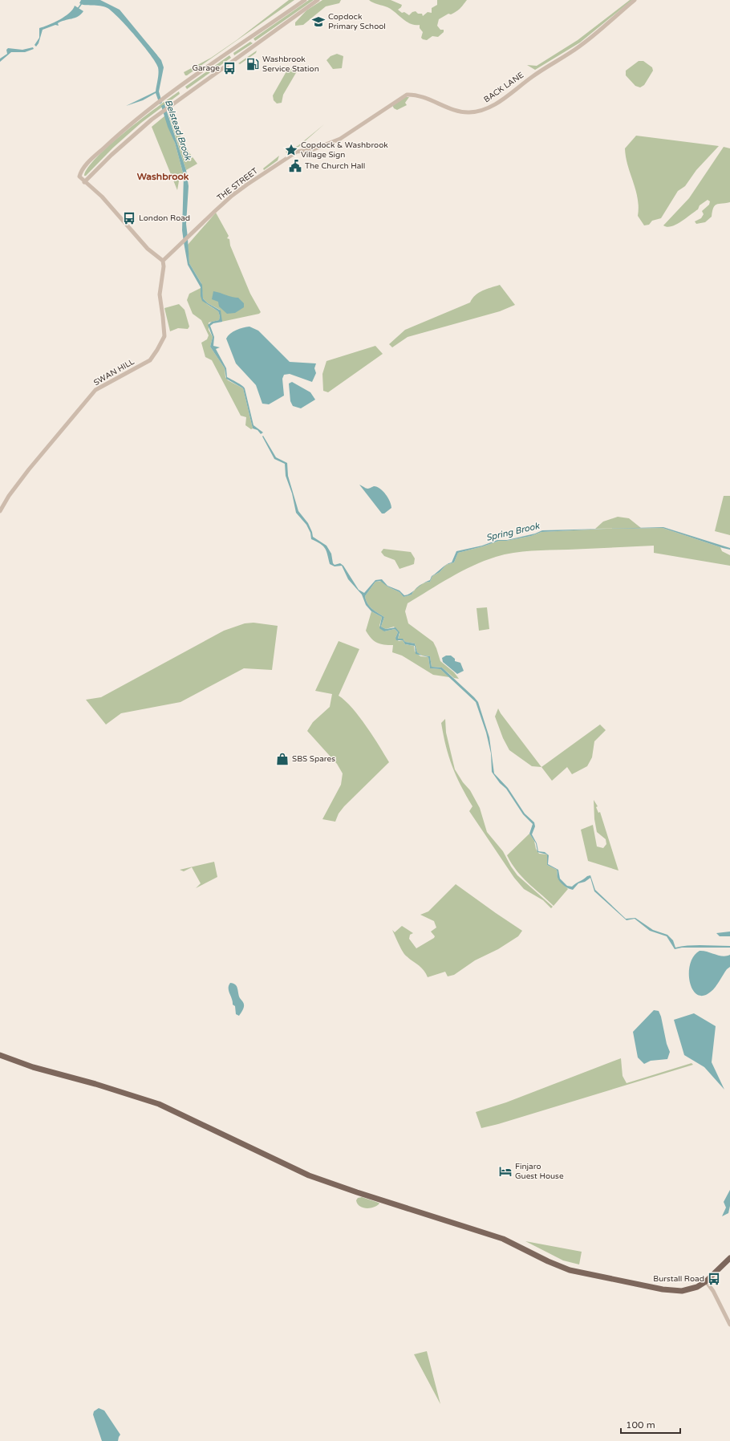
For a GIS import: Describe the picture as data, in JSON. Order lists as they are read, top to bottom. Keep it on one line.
{"streets":{"street":["BACK LANE","THE STREET","SWAN HILL"]},"crossings":[["BACK LANE","THE STREET"],["THE STREET","SWAN HILL"]],"districts":["Washbrook"],"water":["Belstead Brook","Spring Brook"],"places":{"school or university":["Copdock Primary School"],"fuel station":["Washbrook Service Station"],"bus stop":["Garage","London Road","Burstall Road"],"place":["Copdock & Washbrook Village Sign"],"public building":["The Church Hall"],"shop":["SBS Spares"],"hotel":["Finjaro Guest House"]},"scale_bar":"100 m"}
